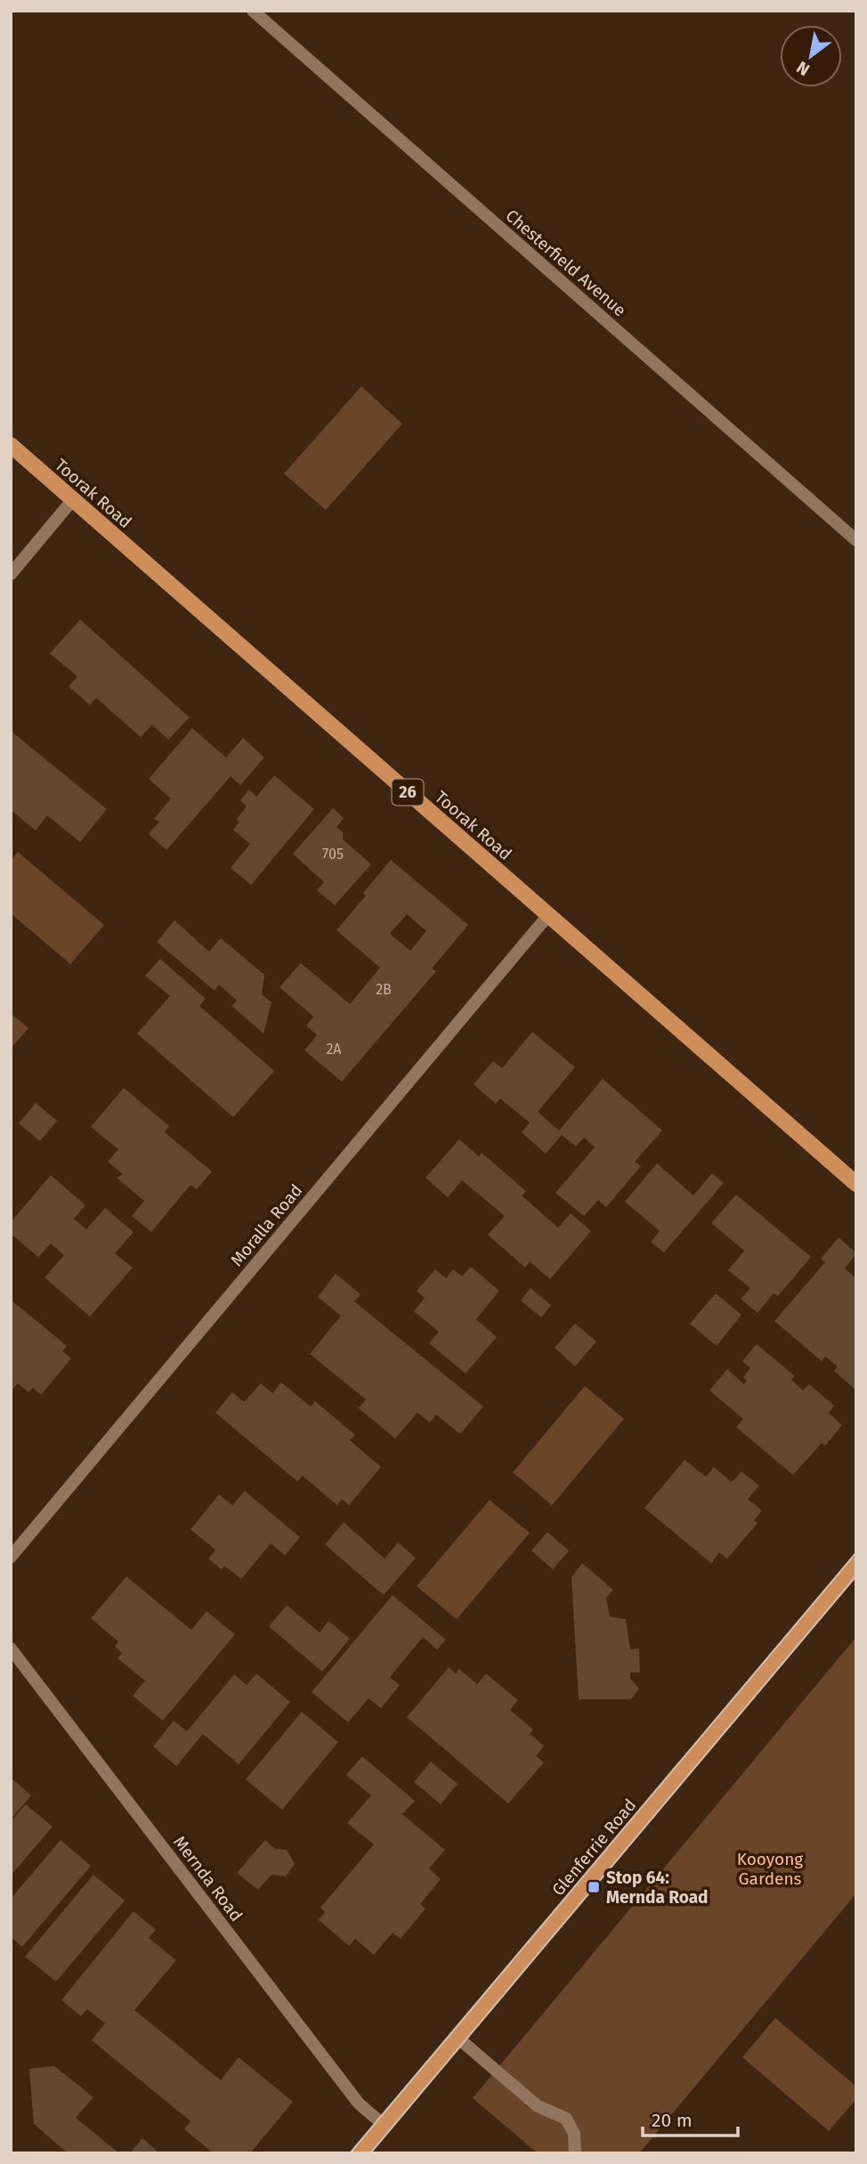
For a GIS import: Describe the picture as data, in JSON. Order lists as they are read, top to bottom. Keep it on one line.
{"streets":{"main road":["Toorak Road","26","Glenferrie Road"],"street":["Chesterfield Avenue","Moralla Road","Mernda Road"]},"crossings":[["Toorak Road","Moralla Road"],["Glenferrie Road","Mernda Road"]],"parks":["Kooyong Gardens"],"places":{"transit":["Stop 64: Mernda Road"]},"house_numbers":["705","2B","2A"],"scale_bar":"20 m","north":"bottom left"}
